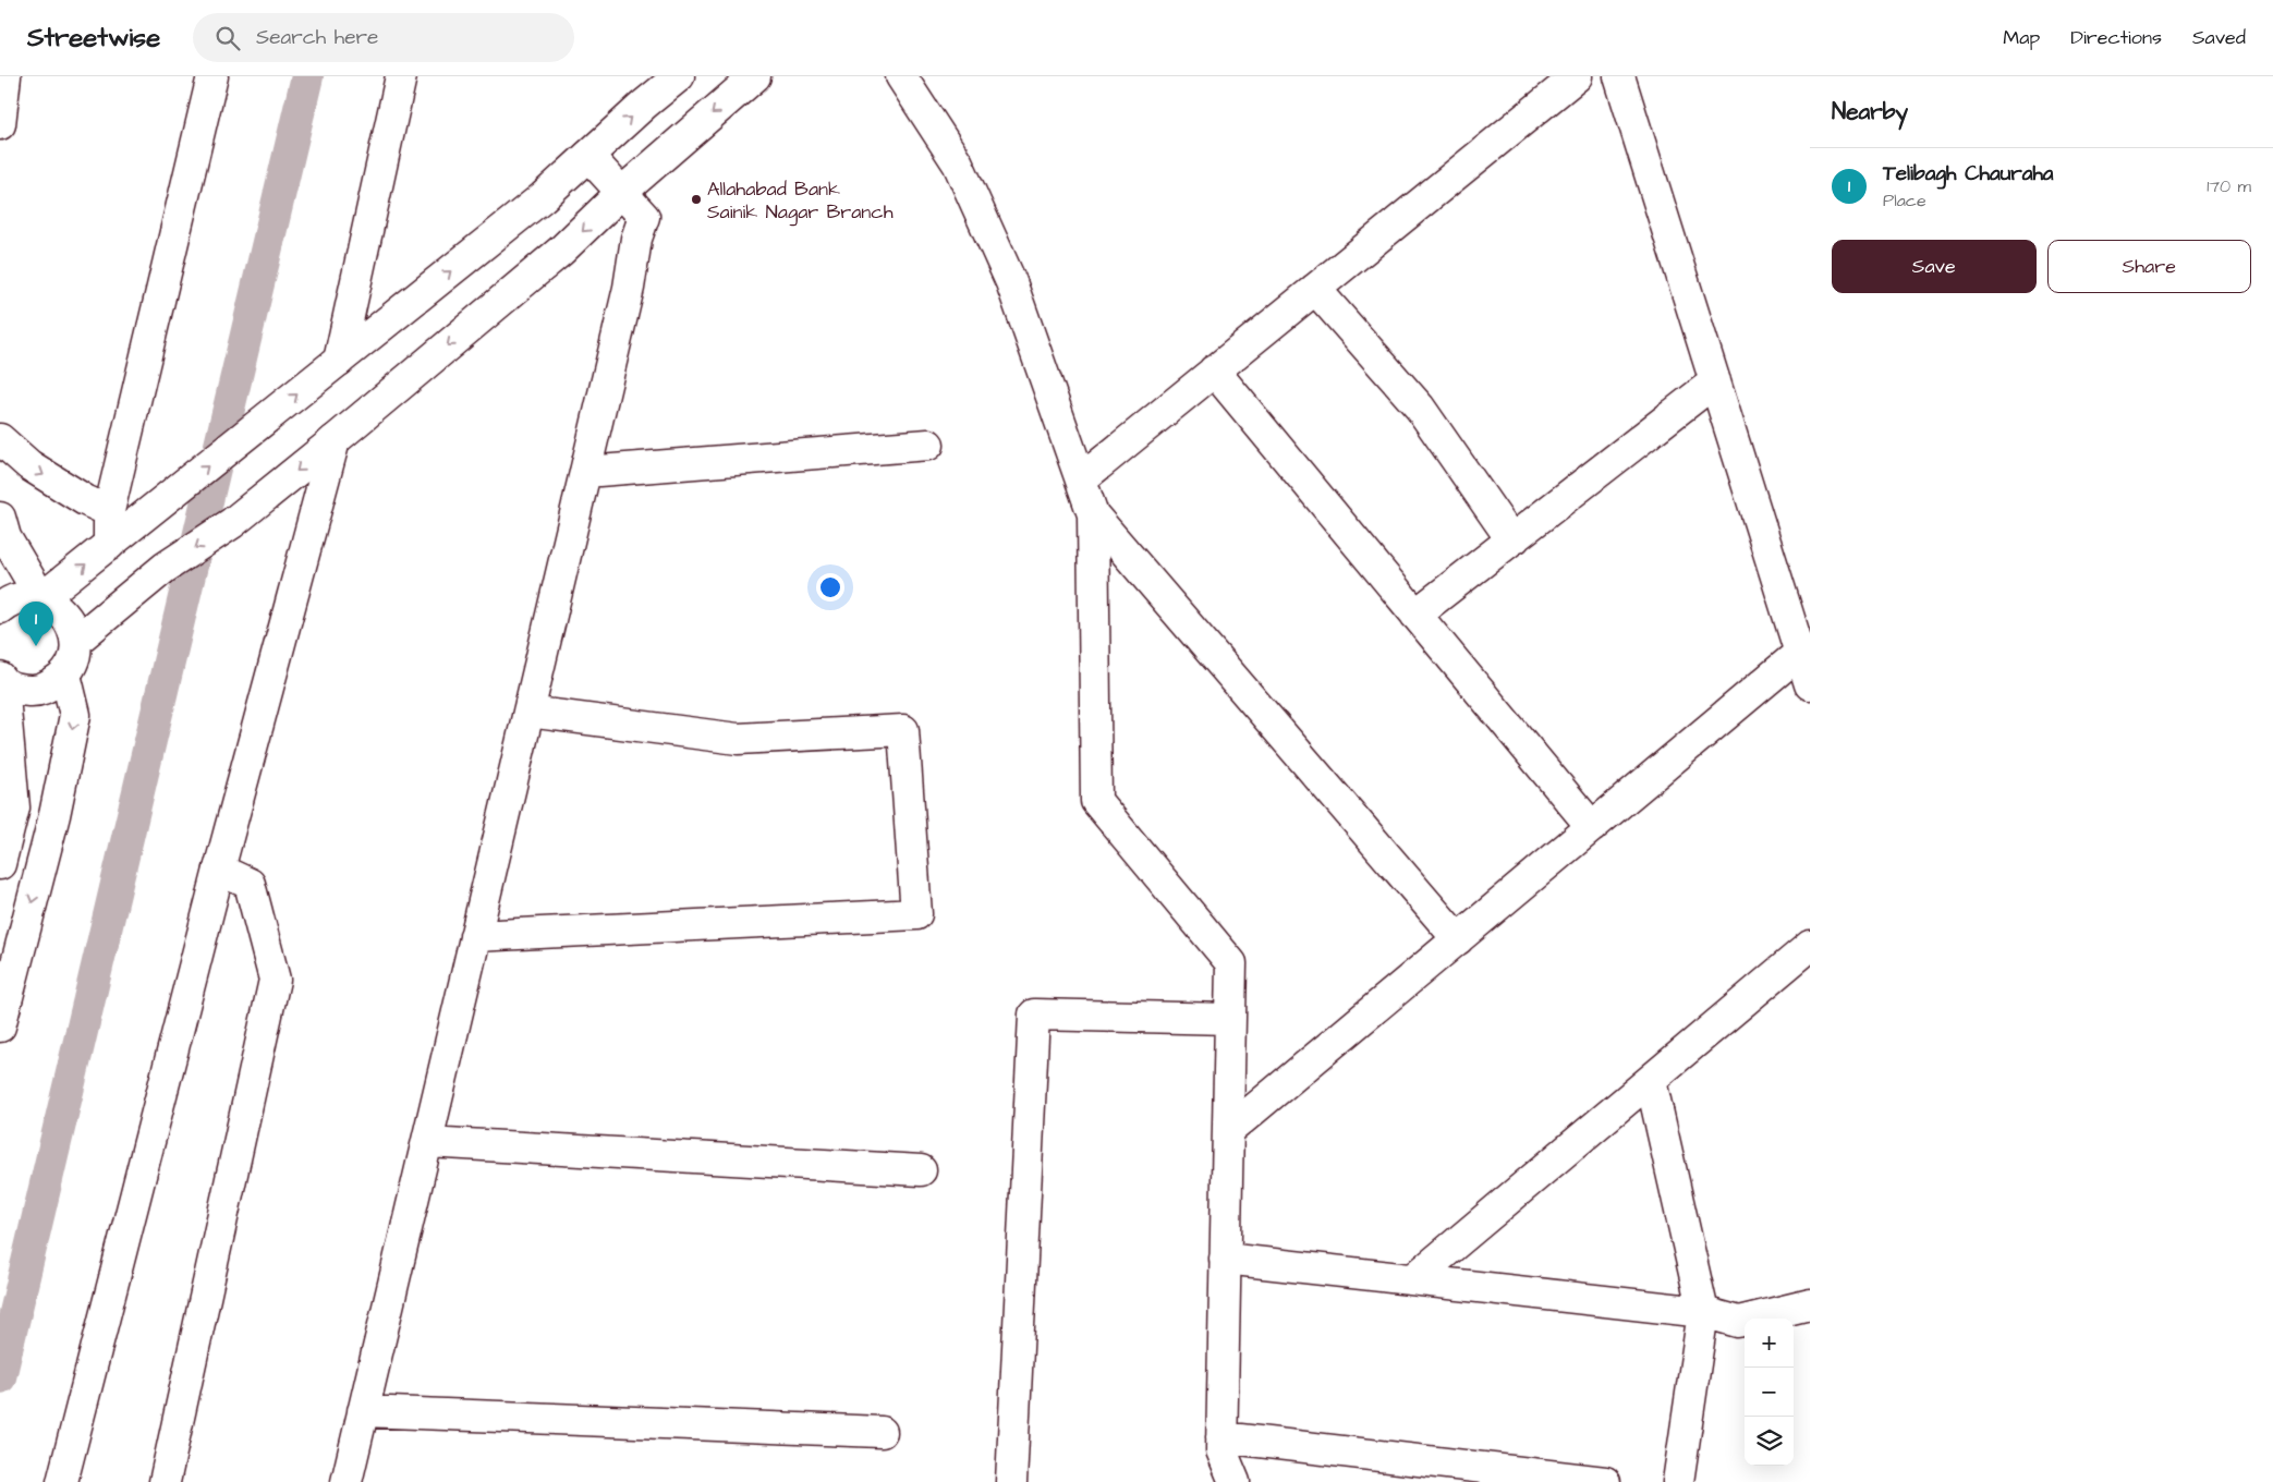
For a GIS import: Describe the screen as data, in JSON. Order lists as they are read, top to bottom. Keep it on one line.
{"places":["Allahabad Bank Sainik Nagar Branch"],"page":{"header":"Streetwise","search":"Search here","nav":["Map","Directions","Saved"],"heading":"Nearby","list":[{"mark":"1","name":"Telibagh Chauraha","note":"Place","value":"170 m"}],"buttons":["Save","Share"],"pins":"1","map_buttons":["+","−"]}}
